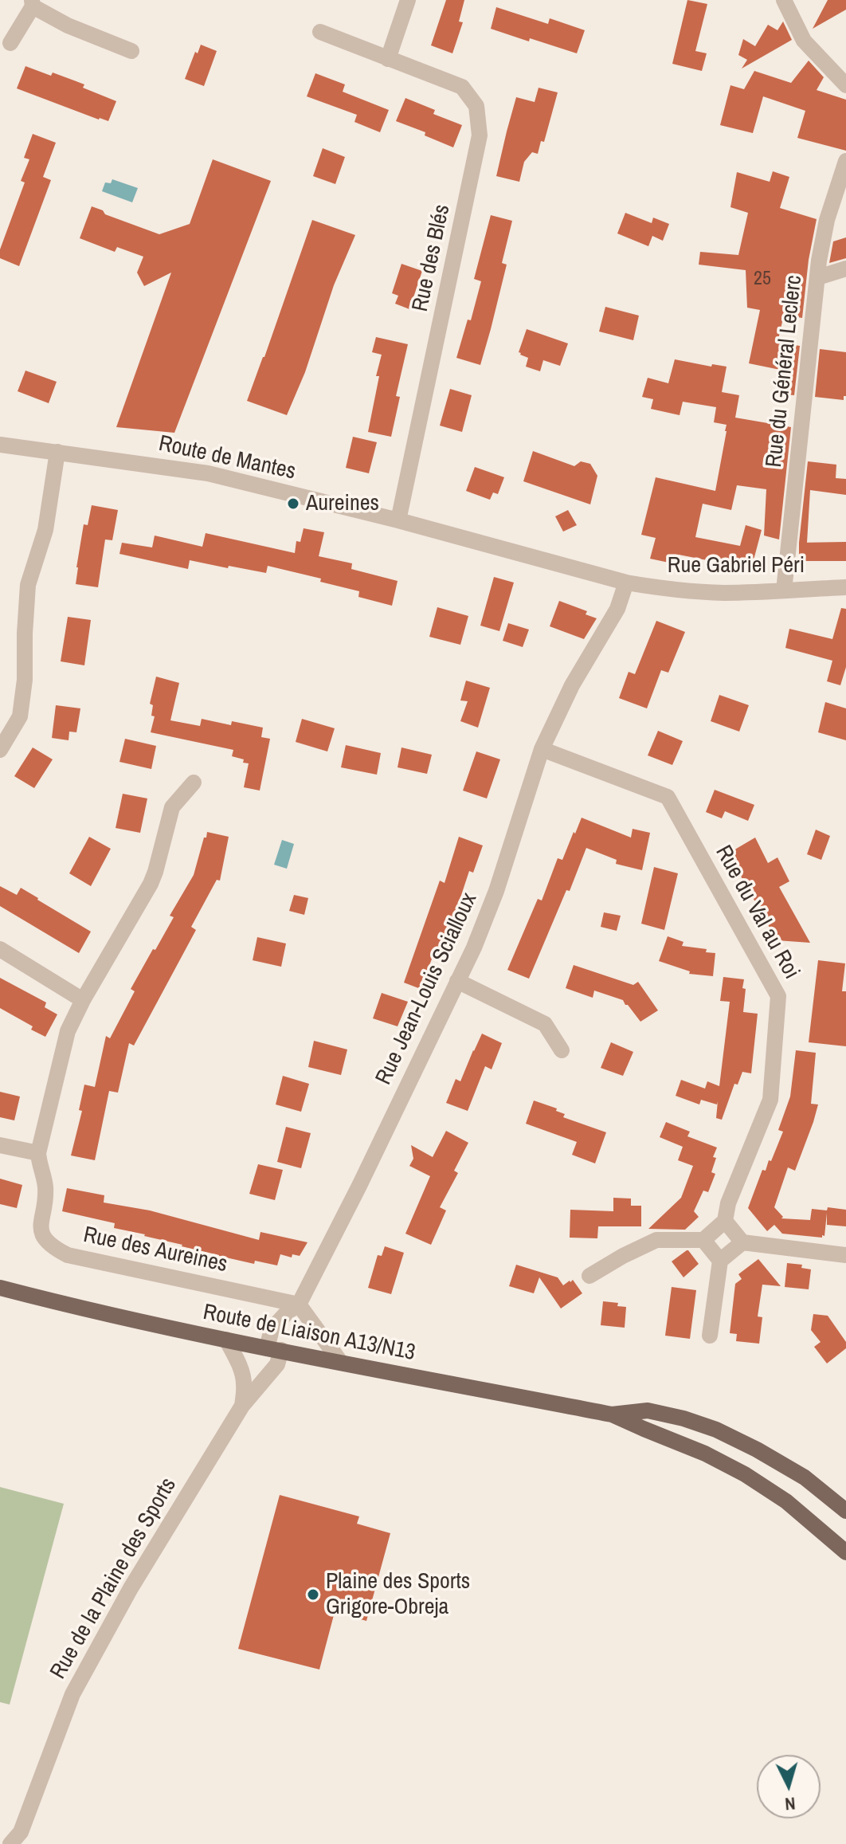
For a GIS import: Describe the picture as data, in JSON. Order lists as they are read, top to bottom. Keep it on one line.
{"streets":{"main road":["Route de Liaison A13/N13"],"street":["Rue des Blés","Rue du Général Leclerc","Route de Mantes","Rue Gabriel Péri","Rue du Val au Roi","Rue Jean-Louis Scialloux","Rue des Aureines","Rue de la Plaine des Sports"]},"crossings":[["Rue des Blés","Route de Mantes"],["Rue du Général Leclerc","Rue Gabriel Péri"],["Route de Mantes","Rue Gabriel Péri"],["Route de Mantes","Rue Jean-Louis Scialloux"],["Rue Gabriel Péri","Rue Jean-Louis Scialloux"],["Rue du Val au Roi","Rue Jean-Louis Scialloux"],["Rue Jean-Louis Scialloux","Rue des Aureines"],["Rue Jean-Louis Scialloux","Route de Liaison A13/N13"]],"places":["Aureines","Plaine des Sports Grigore-Obreja"],"house_numbers":["25"],"north":"bottom"}
